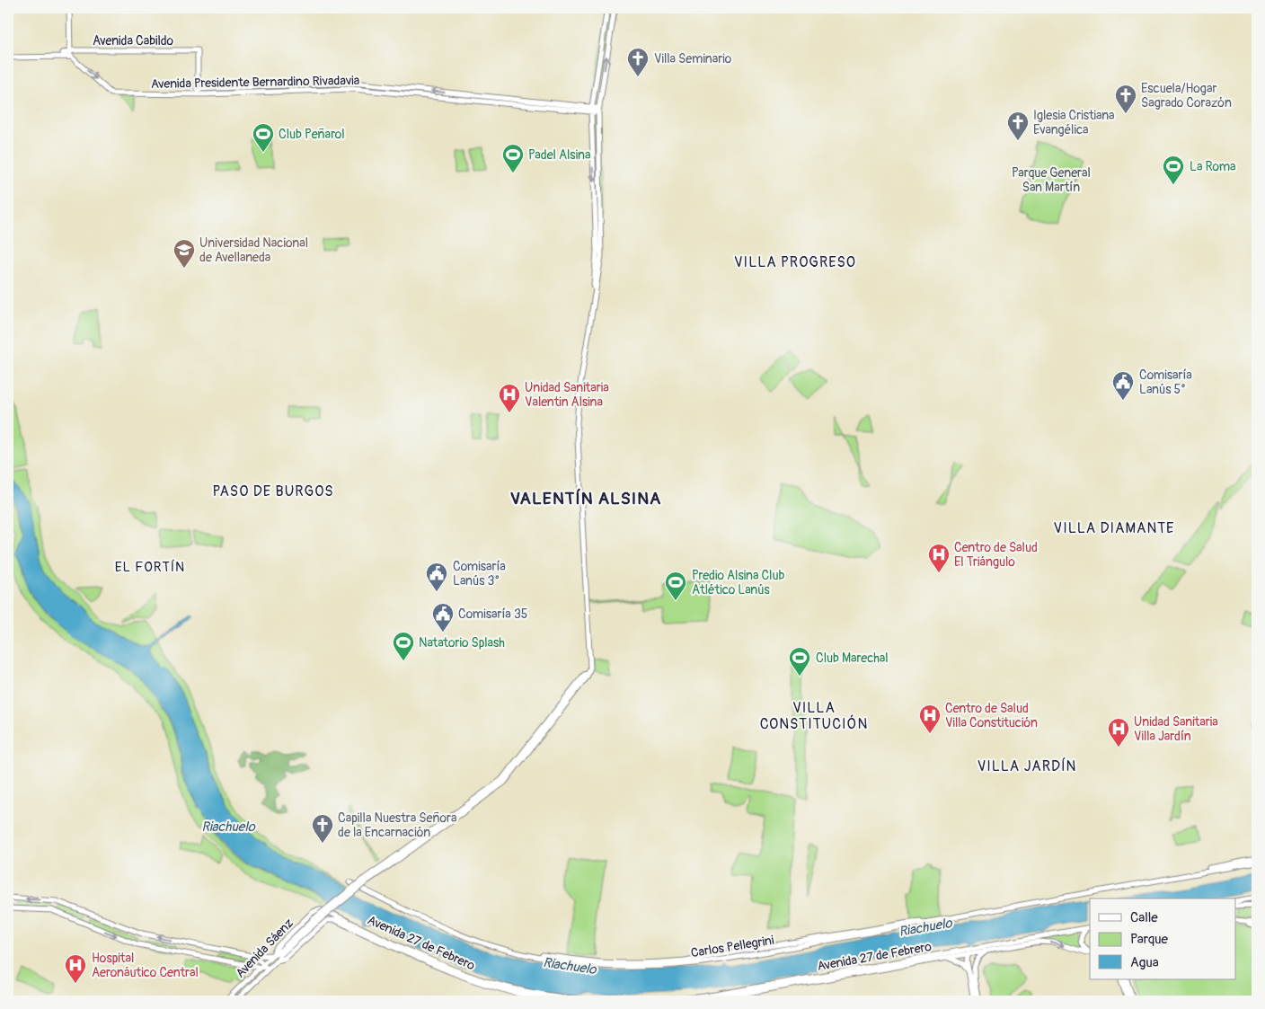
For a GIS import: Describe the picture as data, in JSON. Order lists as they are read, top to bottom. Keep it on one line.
{"streets":{"main road":["Avenida Cabildo","Avenida Presidente Bernardino Rivadavia","Avenida 27 de Febrero","Carlos Pellegrini","Avenida Sáenz"]},"crossings":[["Avenida Cabildo","Avenida Presidente Bernardino Rivadavia"],["Avenida 27 de Febrero","Avenida Sáenz"]],"districts":["VILLA PROGRESO","PASO DE BURGOS","VALENTÍN ALSINA","VILLA DIAMANTE","EL FORTÍN","VILLA CONSTITUCIÓN","VILLA JARDÍN"],"water":["Riachuelo"],"parks":["Parque General San Martín"],"places":{"church":["Villa Seminario","Escuela/Hogar Sagrado Corazón","Iglesia Cristiana Evangélica","Capilla Nuestra Señora de la Encarnación"],"sports":["Club Peñarol","Padel Alsina","La Roma","Predio Alsina Club Atlético Lanús","Natatorio Splash","Club Marechal"],"school or university":["Universidad Nacional de Avellaneda"],"public building":["Comisaría Lanús 5°","Comisaría Lanús 3°","Comisaría 35"],"hospital":["Unidad Sanitaria Valentin Alsina","Centro de Salud El Triángulo","Centro de Salud Villa Constitución","Unidad Sanitaria Villa Jardín","Hospital Aeronáutico Central"]},"legend":["Calle","Parque","Agua"]}
